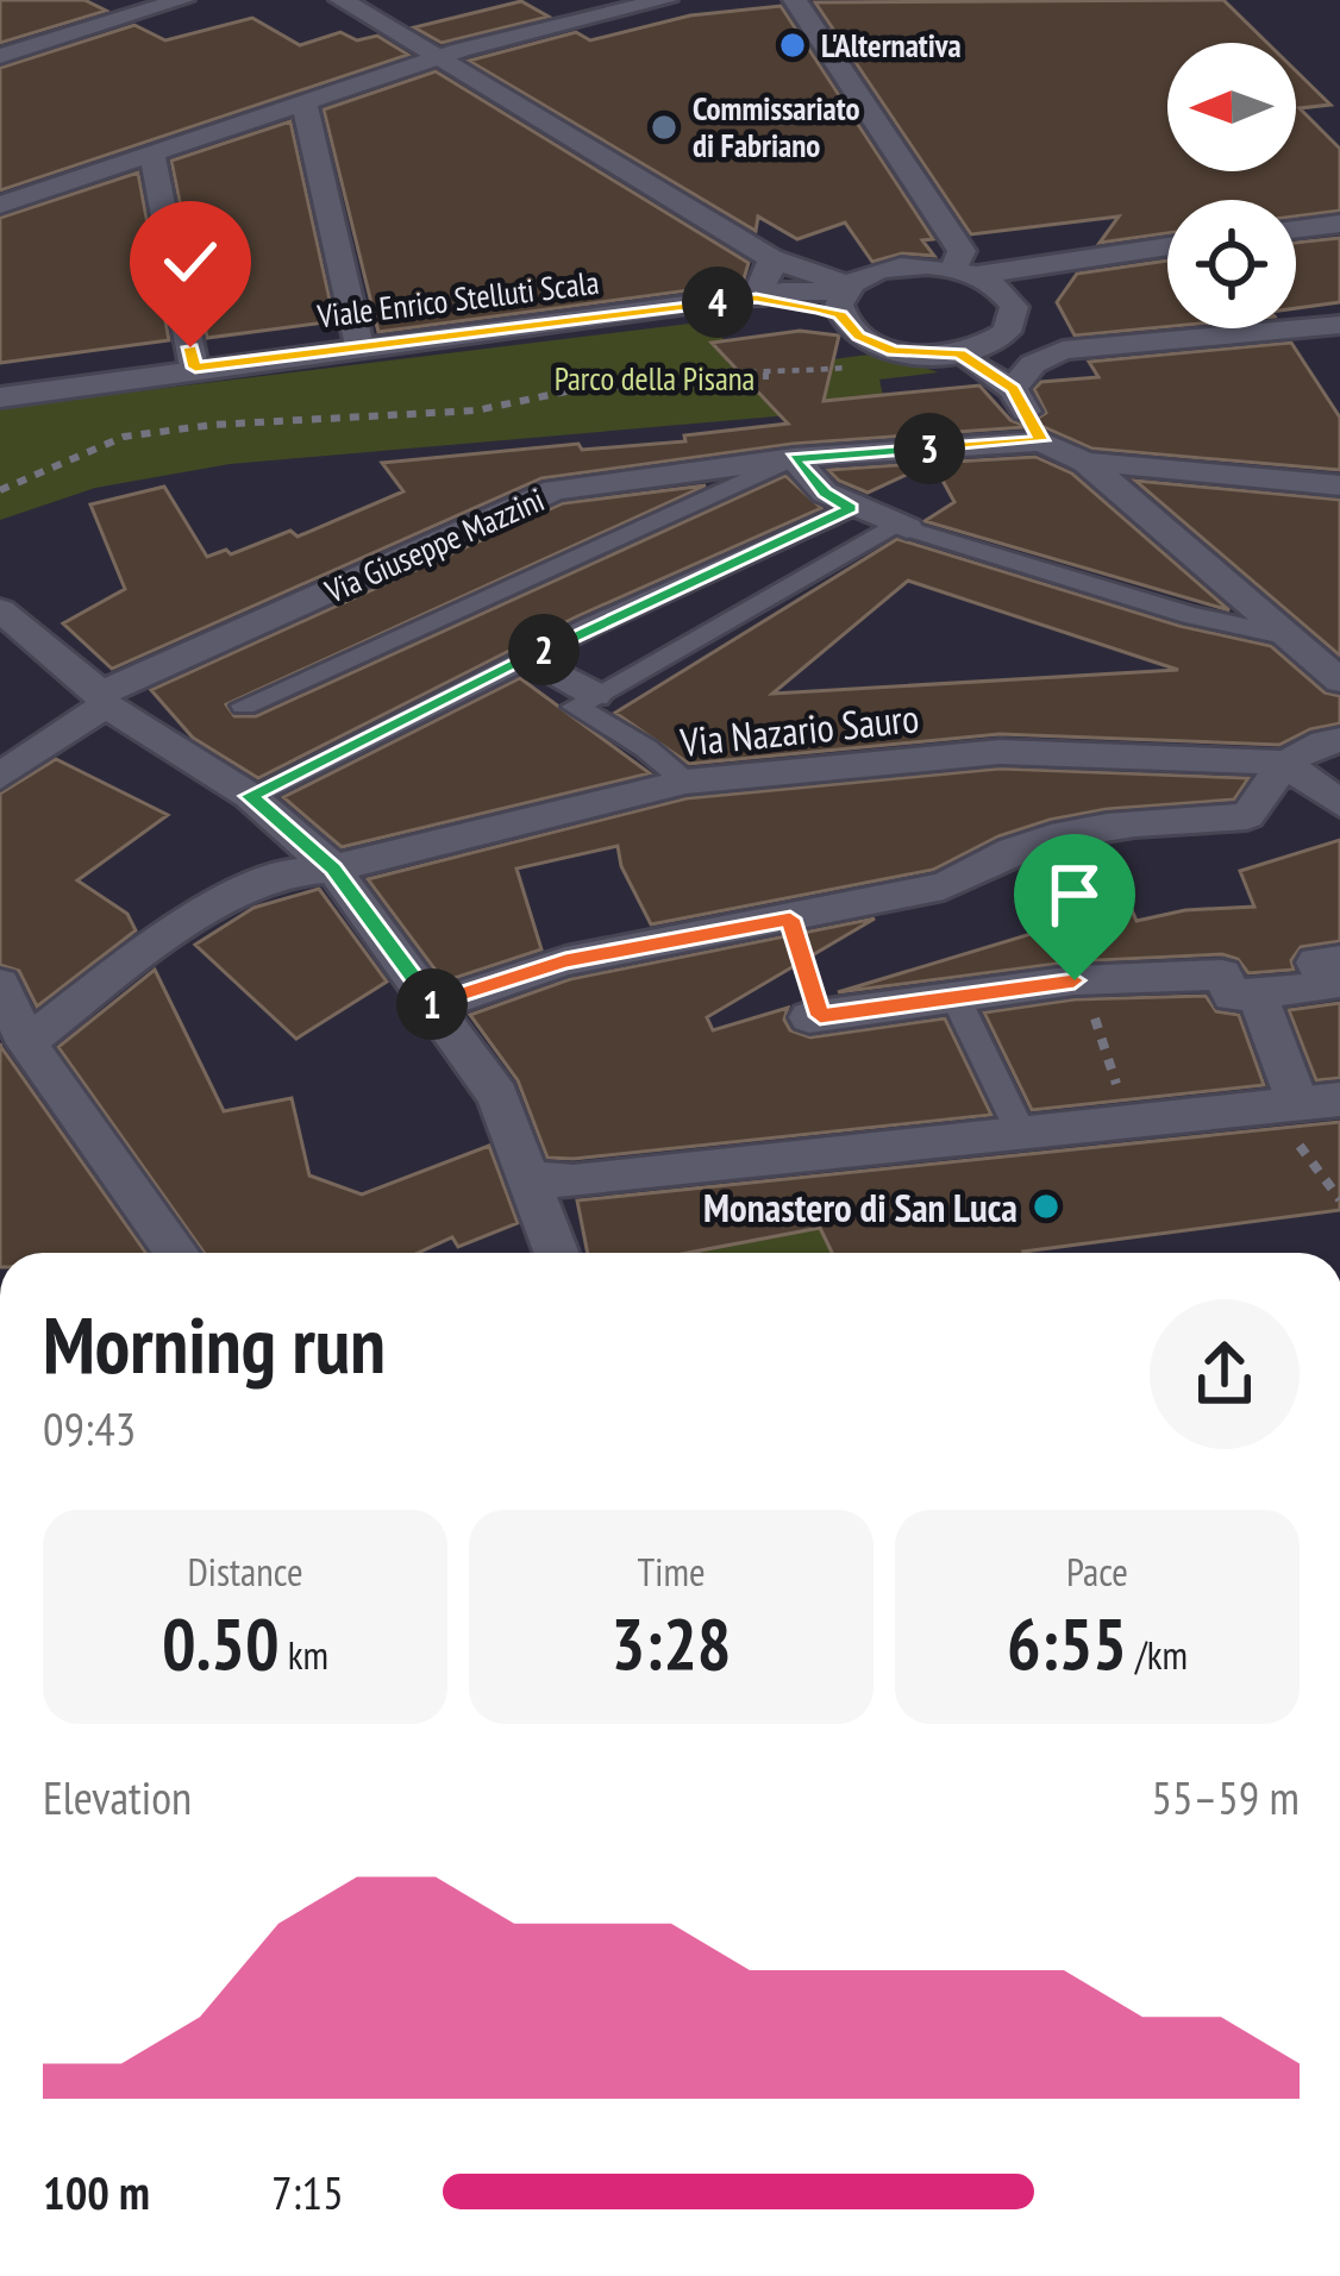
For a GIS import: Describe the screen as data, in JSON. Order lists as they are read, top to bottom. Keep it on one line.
{"streets":{"street":["Viale Enrico Stelluti Scala","Via Giuseppe Mazzini","Via Nazario Sauro"]},"parks":["Parco della Pisana"],"places":["L'Alternativa","Commissariato di Fabriano","Monastero di San Luca"],"north":"left","page":{"pins":["4","3","2","1"],"heading":["Morning run","09:43"],"stats":[["Distance","0.50 km"],["Time","3:28"],["Pace","6:55 /km"]],"chart":["Elevation","55–59 m"],"list":[{"name":"100 m","note":"7:15"}]}}
